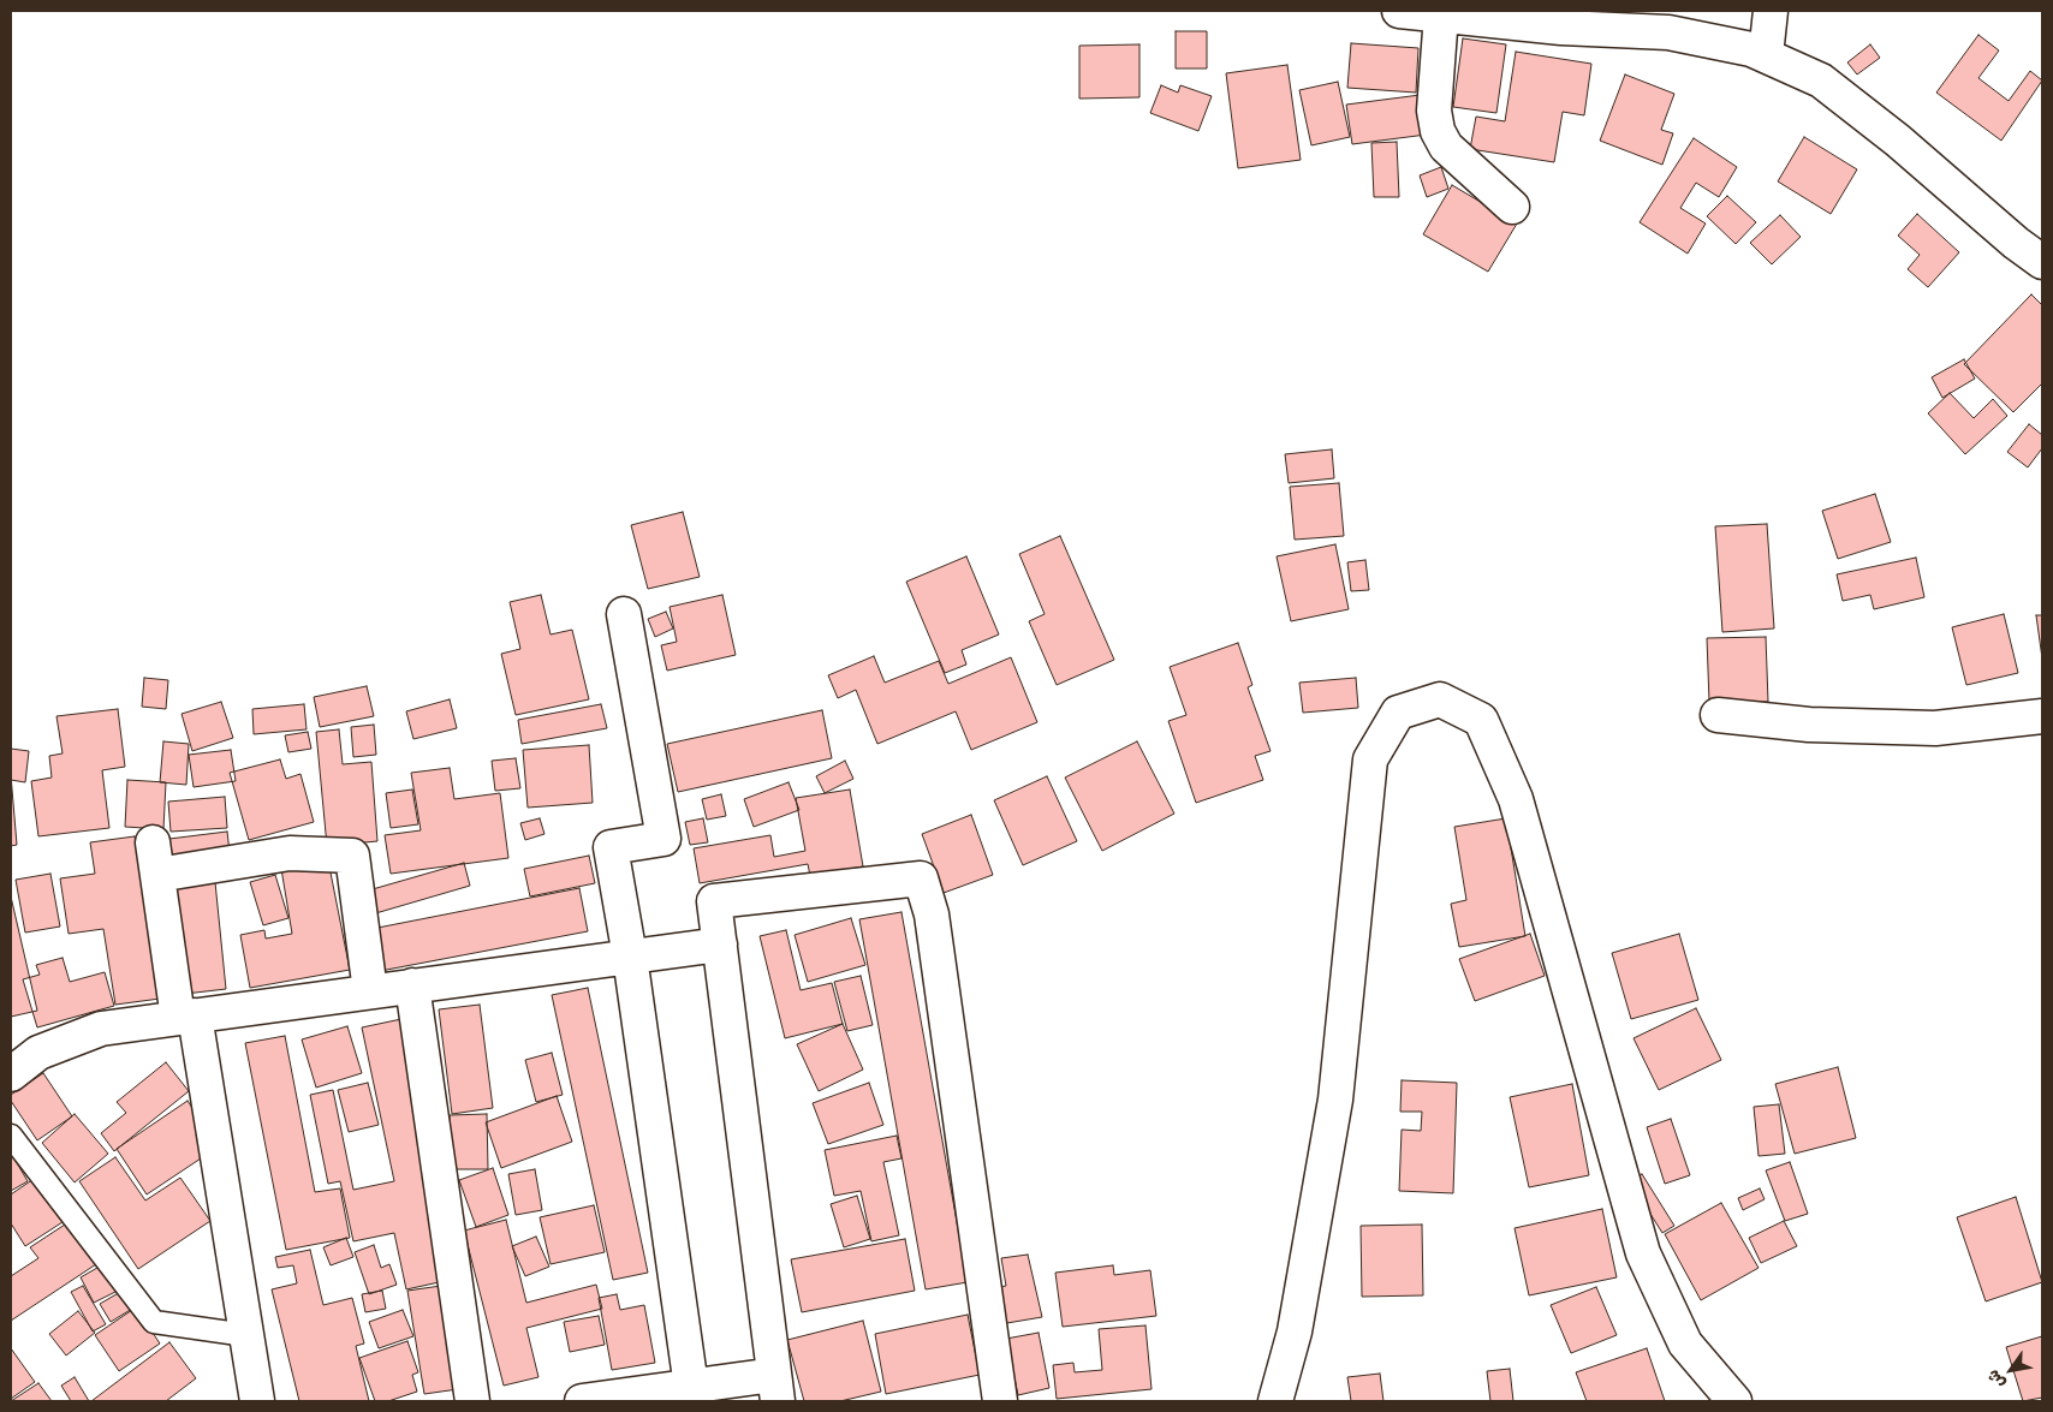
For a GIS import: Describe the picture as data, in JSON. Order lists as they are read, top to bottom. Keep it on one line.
{"north":"bottom left"}
